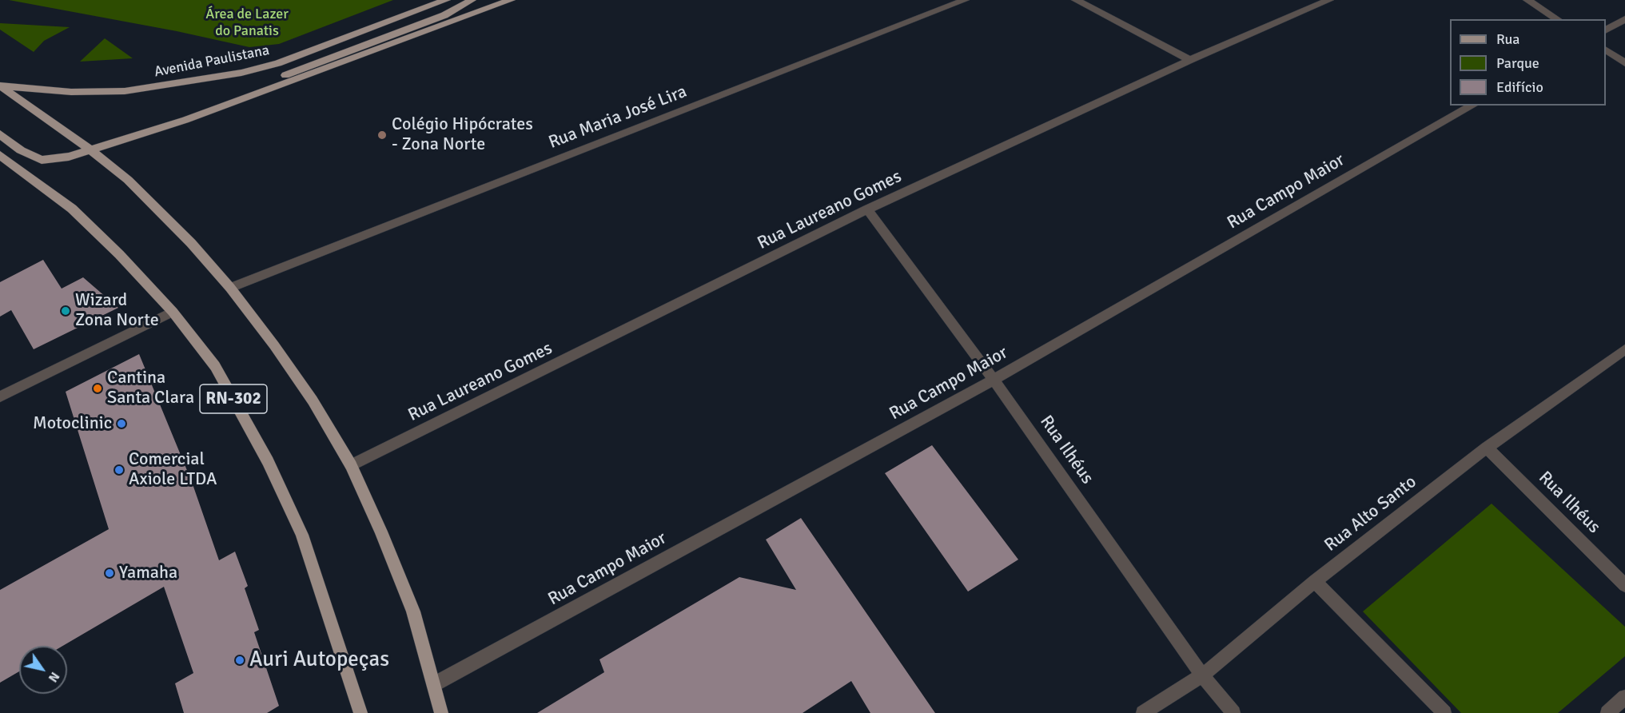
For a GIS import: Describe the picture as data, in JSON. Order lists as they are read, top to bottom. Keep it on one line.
{"streets":{"main road":["Avenida Paulistana","RN-302"],"street":["Rua Maria José Lira","Rua Campo Maior","Rua Laureano Gomes","Rua Ilhéus","Rua Alto Santo"]},"crossings":[["Rua Campo Maior","Rua Ilhéus"],["Rua Laureano Gomes","Rua Ilhéus"],["Rua Ilhéus","Rua Alto Santo"]],"parks":["Área de Lazer do Panatis"],"places":["Colégio Hipócrates - Zona Norte","Wizard Zona Norte","Cantina Santa Clara","Motoclinic","Comercial Axiole LTDA","Yamaha","Auri Autopeças"],"legend":["Rua","Parque","Edifício"],"north":"bottom right"}
